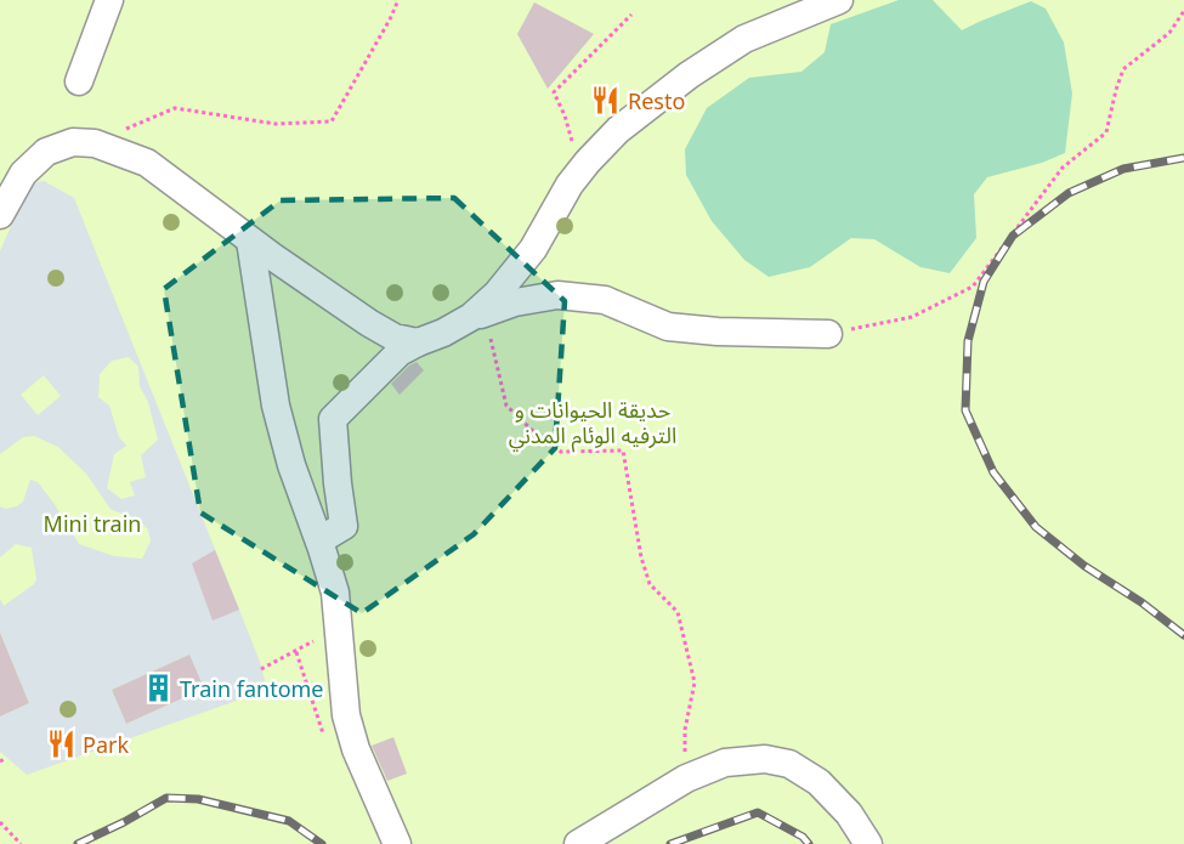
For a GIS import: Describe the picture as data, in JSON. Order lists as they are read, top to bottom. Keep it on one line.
{"parks":["حديقة الحيوانات و الترفيه الوئام المدني","Mini train"],"places":{"restaurant":["Resto","Park"],"building":["Train fantome"]}}
